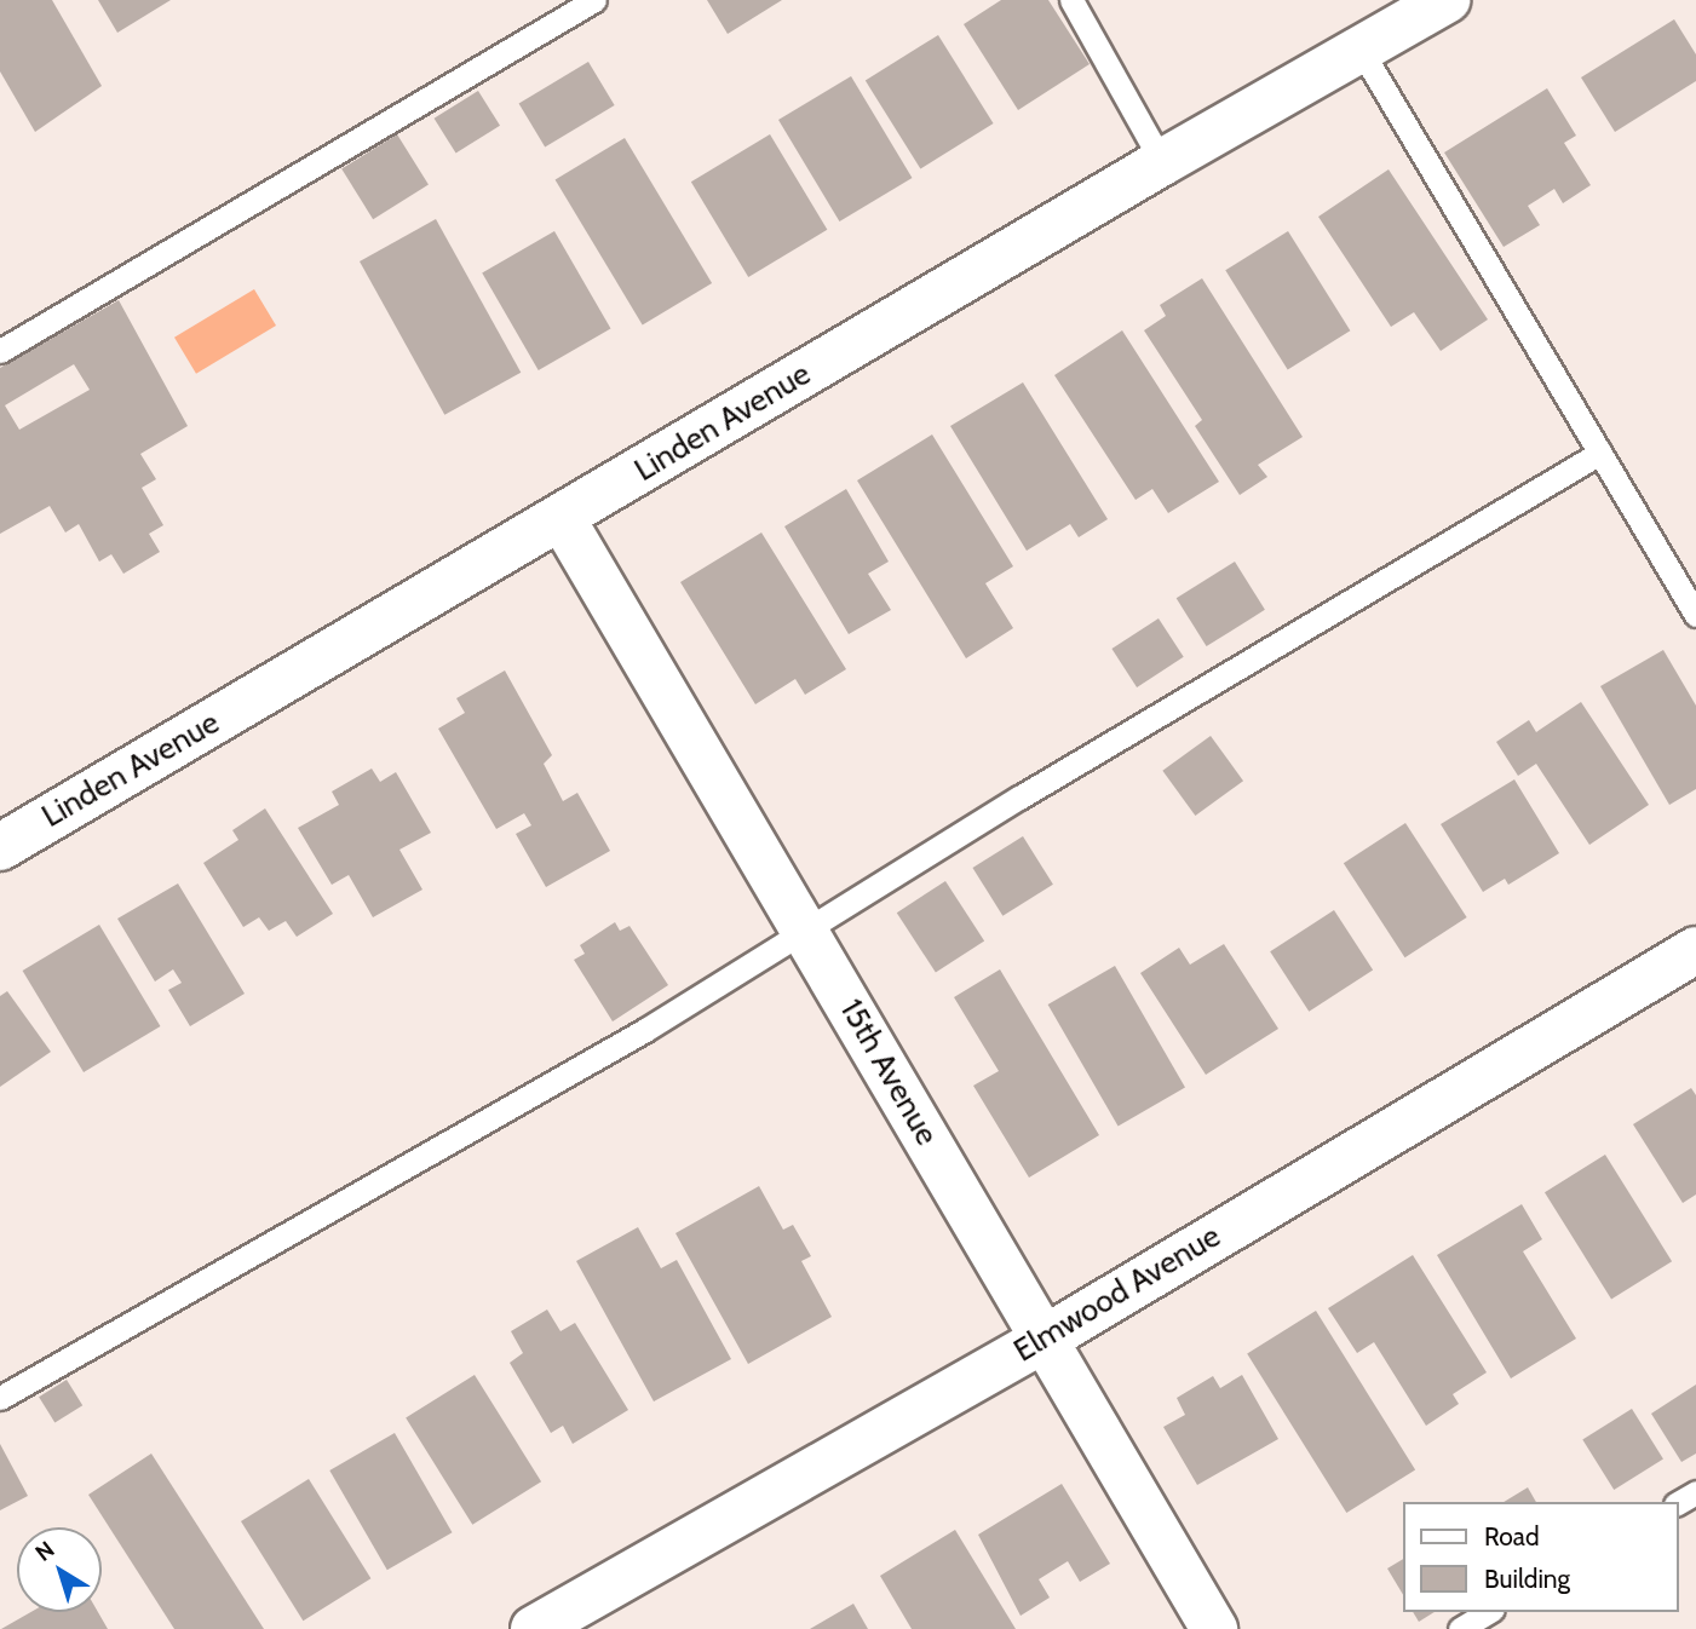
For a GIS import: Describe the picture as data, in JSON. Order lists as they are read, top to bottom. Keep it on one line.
{"streets":{"street":["Linden Avenue","15th Avenue","Elmwood Avenue"]},"crossings":[["Linden Avenue","15th Avenue"],["15th Avenue","Elmwood Avenue"]],"legend":["Road","Building"],"north":"top left"}
